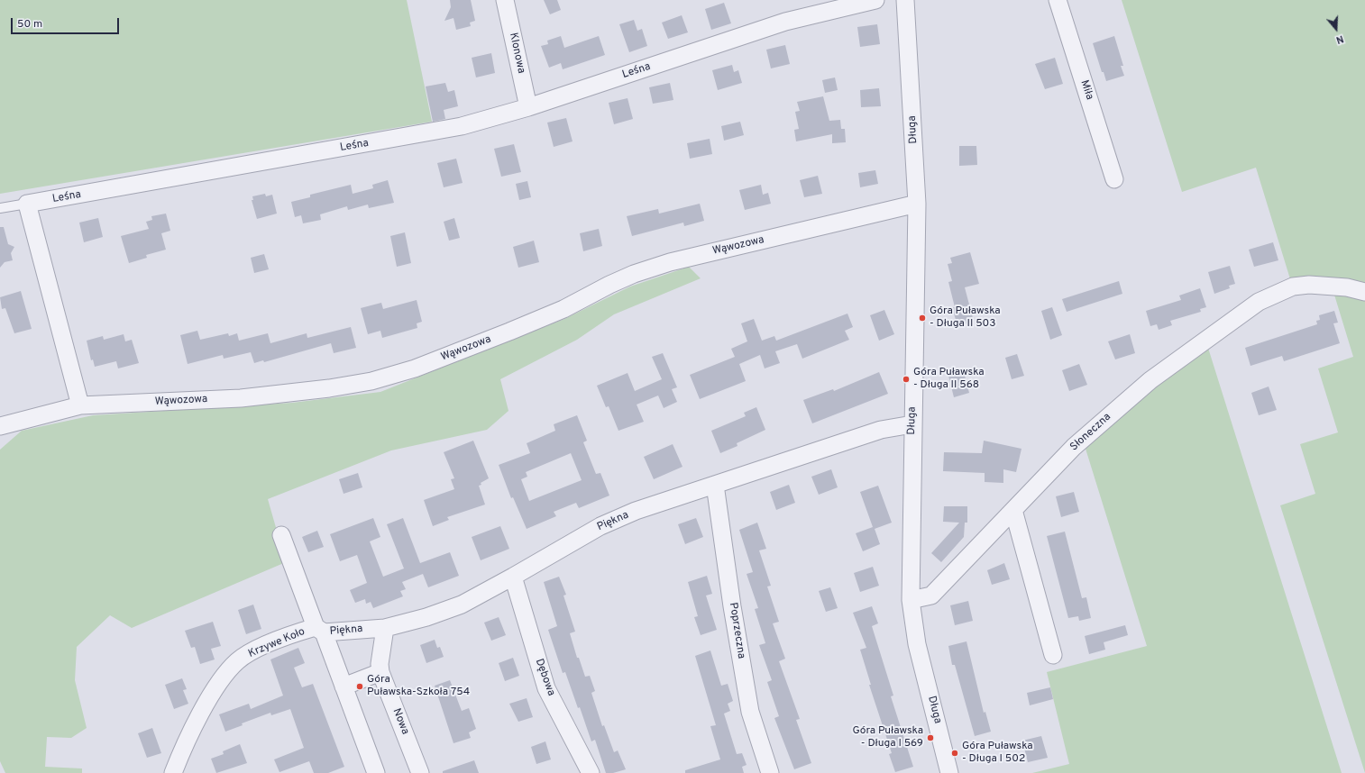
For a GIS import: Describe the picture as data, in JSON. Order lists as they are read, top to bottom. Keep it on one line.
{"streets":{"street":["Klonowa","Leśna","Miła","Długa","Wąwozowa","Słoneczna","Piękna","Poprzeczna","Krzywe Koło","Dębowa","Nowa"]},"crossings":[["Klonowa","Leśna"],["Długa","Wąwozowa"],["Długa","Słoneczna"],["Długa","Piękna"],["Piękna","Poprzeczna"],["Piękna","Krzywe Koło"],["Piękna","Dębowa"],["Piękna","Nowa"]],"places":["Góra Puławska - Długa II 503","Góra Puławska - Długa II 568","Góra Puławska-Szkoła 754","Góra Puławska - Długa I 569","Góra Puławska - Długa I 502"],"scale_bar":"50 m","north":"bottom"}
